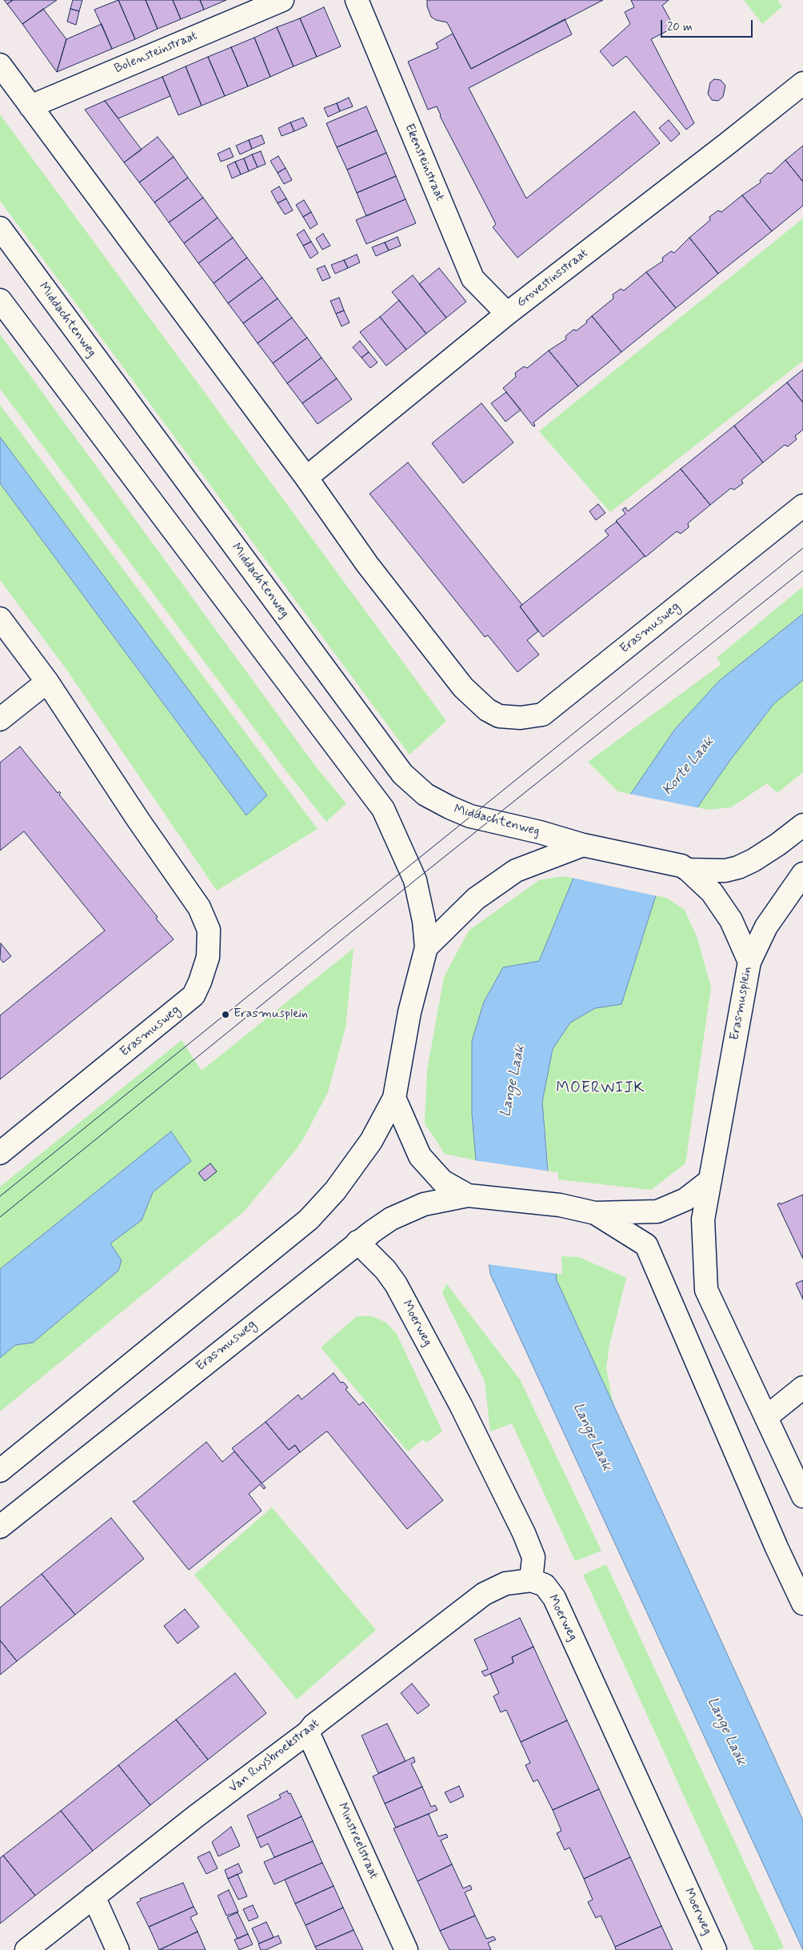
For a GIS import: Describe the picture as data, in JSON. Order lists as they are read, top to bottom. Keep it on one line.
{"streets":{"street":["Bolensteinstraat","Ekensteinstraat","Grovestinsstraat","Middachtenweg","Erasmusweg","Erasmusplein","Moerweg","Van Ruysbroekstraat","Minstreelstraat"]},"crossings":[["Ekensteinstraat","Grovestinsstraat"],["Grovestinsstraat","Erasmusweg"],["Erasmusweg","Moerweg"],["Moerweg","Van Ruysbroekstraat"],["Van Ruysbroekstraat","Minstreelstraat"]],"districts":["MOERWIJK"],"water":["Korte Laak","Lange Laak"],"places":["Erasmusplein"],"scale_bar":"20 m"}
